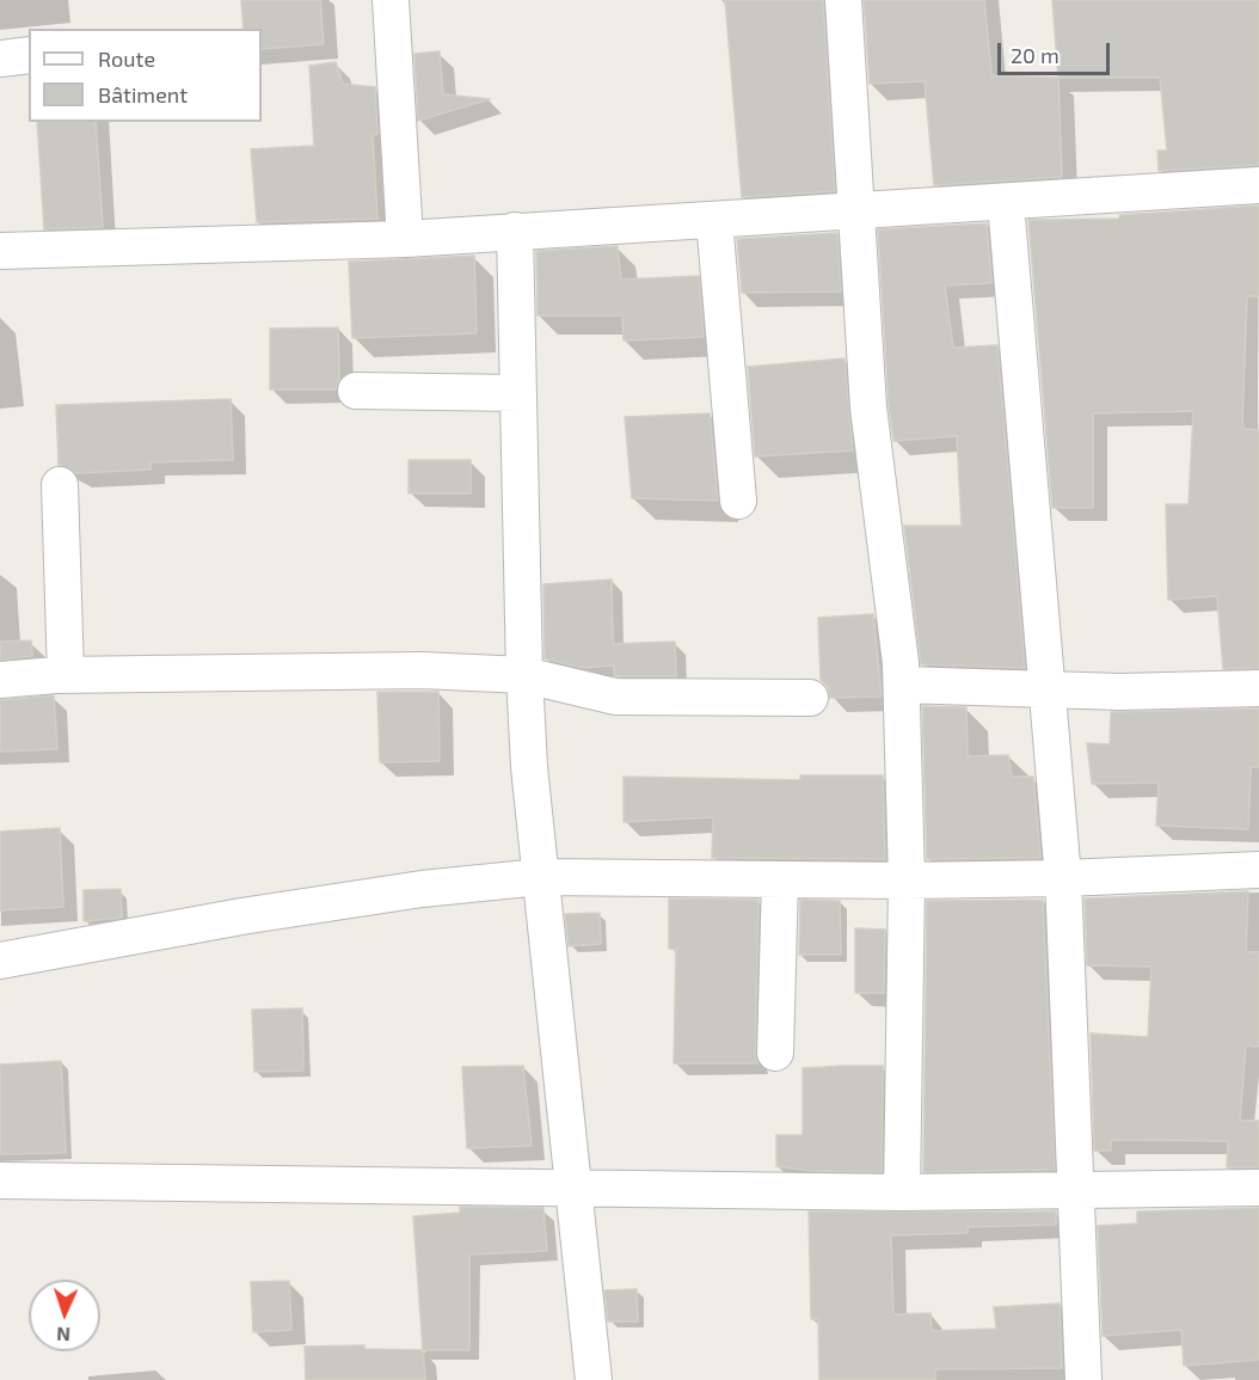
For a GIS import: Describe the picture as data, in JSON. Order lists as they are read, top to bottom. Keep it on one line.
{"legend":["Route","Bâtiment"],"scale_bar":"20 m","north":"bottom"}
